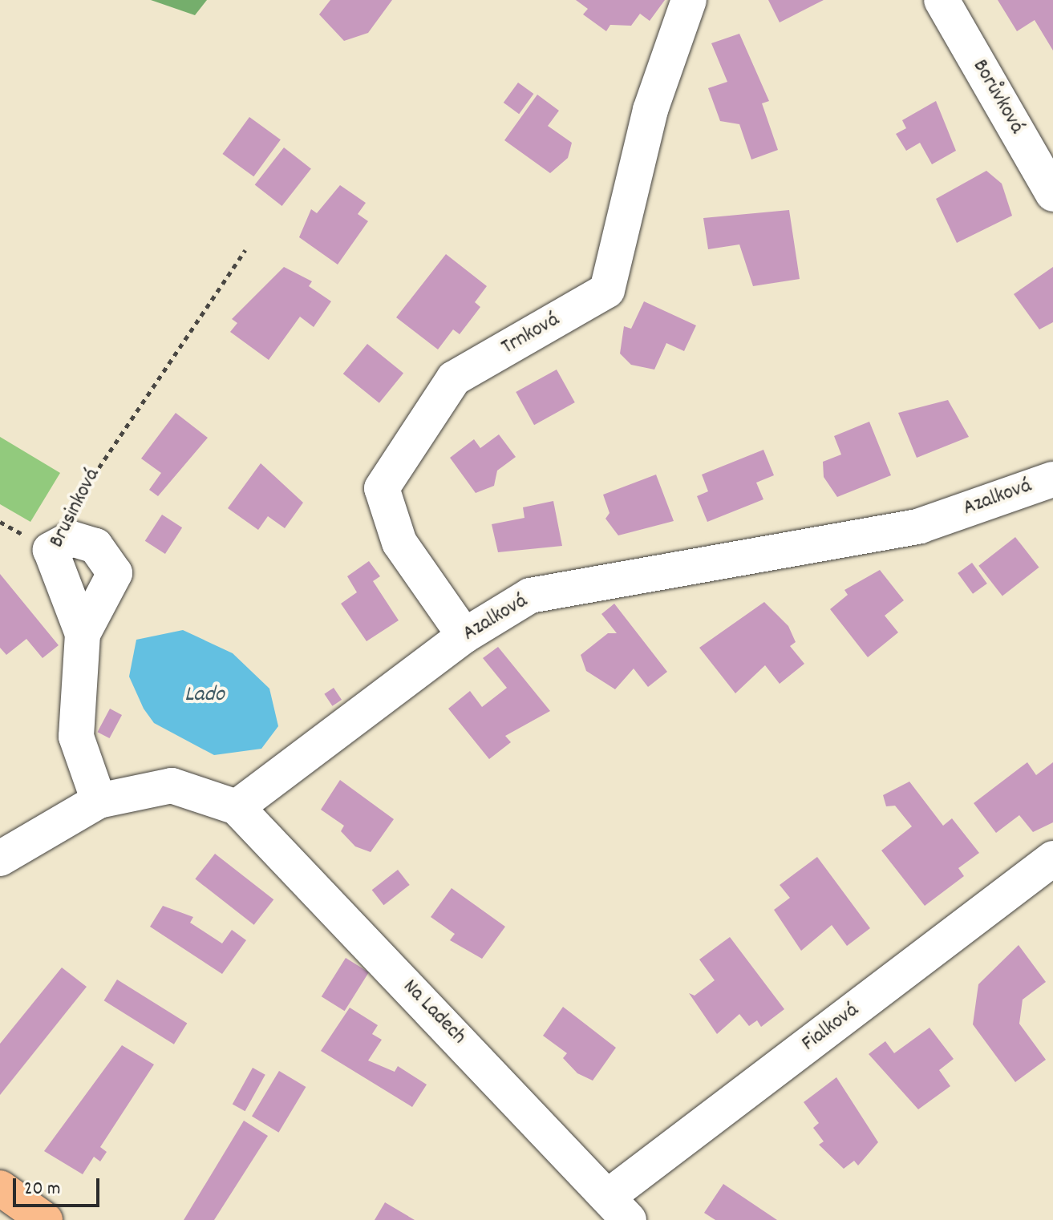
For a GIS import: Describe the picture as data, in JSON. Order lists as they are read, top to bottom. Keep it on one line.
{"streets":{"street":["Borůvková","Trnková","Azalková","Brusinková","Na Ladech","Fialková"]},"crossings":[["Trnková","Azalková"],["Azalková","Na Ladech"],["Na Ladech","Fialková"]],"water":["Lado"],"scale_bar":"20 m"}
